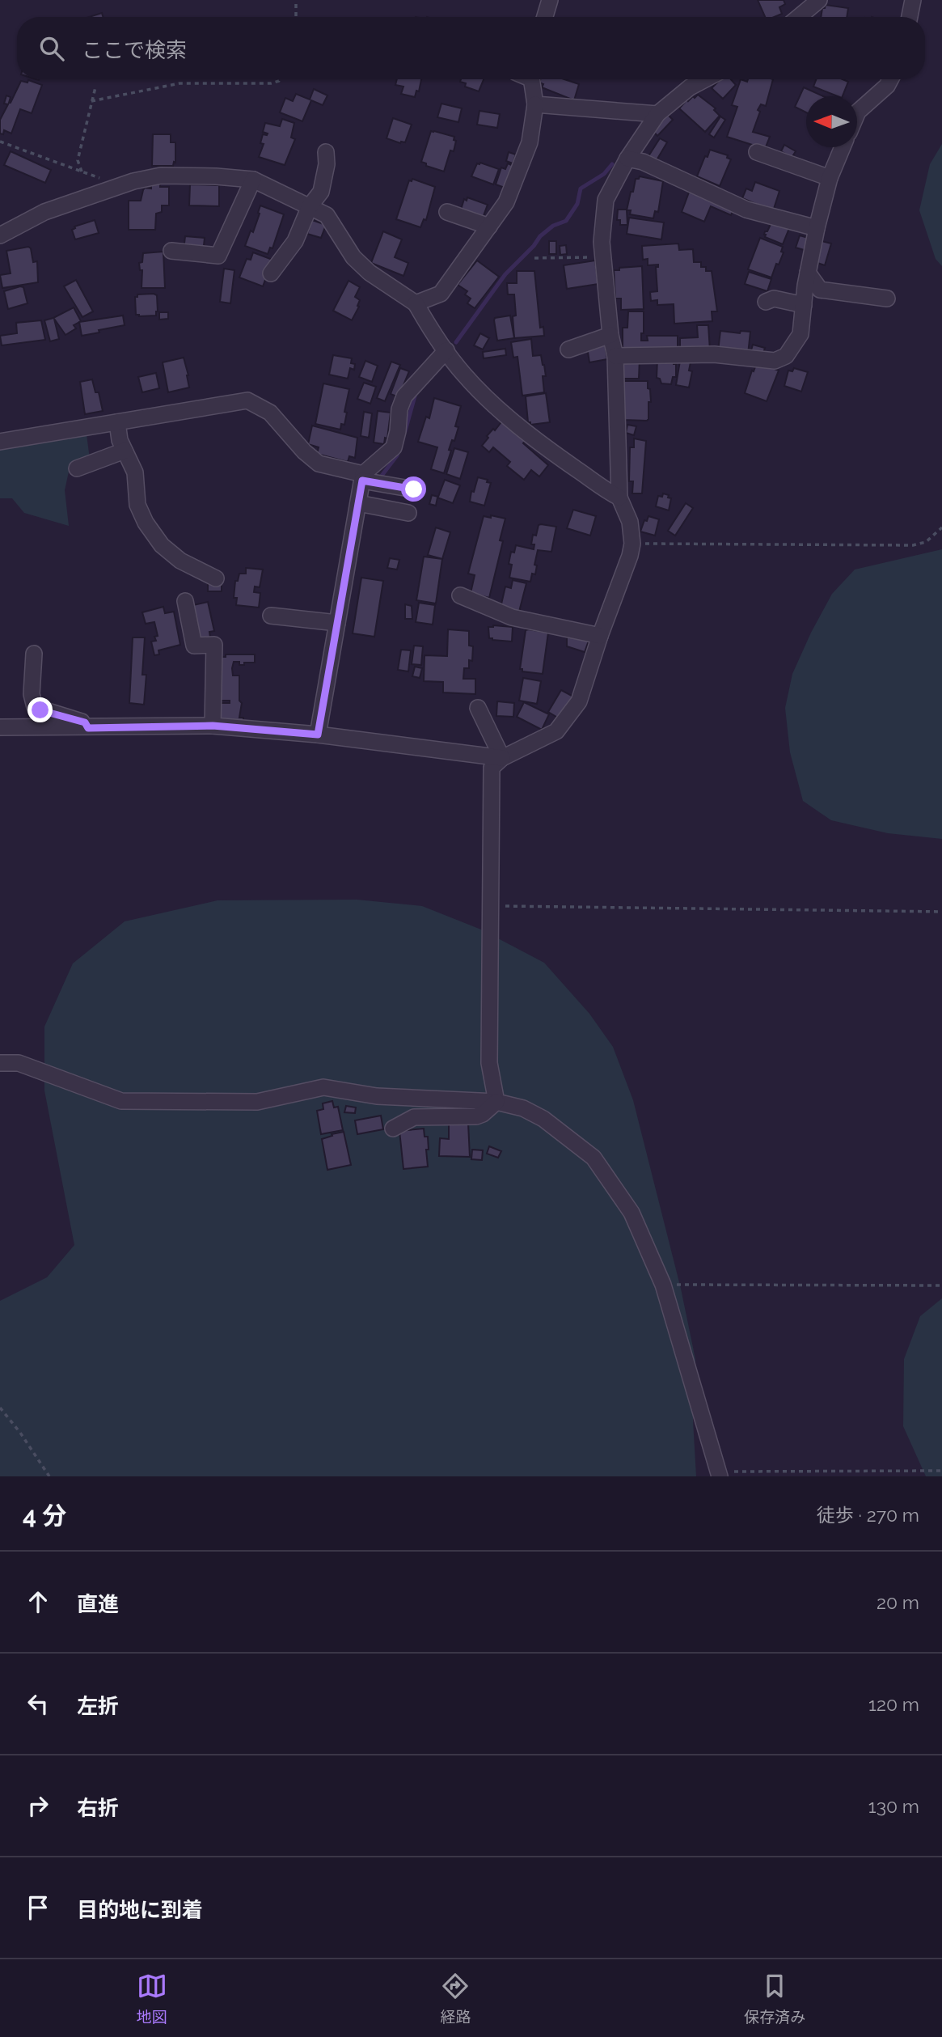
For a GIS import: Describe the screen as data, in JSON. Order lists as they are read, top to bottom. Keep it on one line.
{"north":"left","page":{"search":"ここで検索","heading":["4 分","徒歩 · 270 m"],"list":[["直進","20 m"],["左折","120 m"],["右折","130 m"],"目的地に到着"],"nav":["地図","経路","保存済み"]}}
